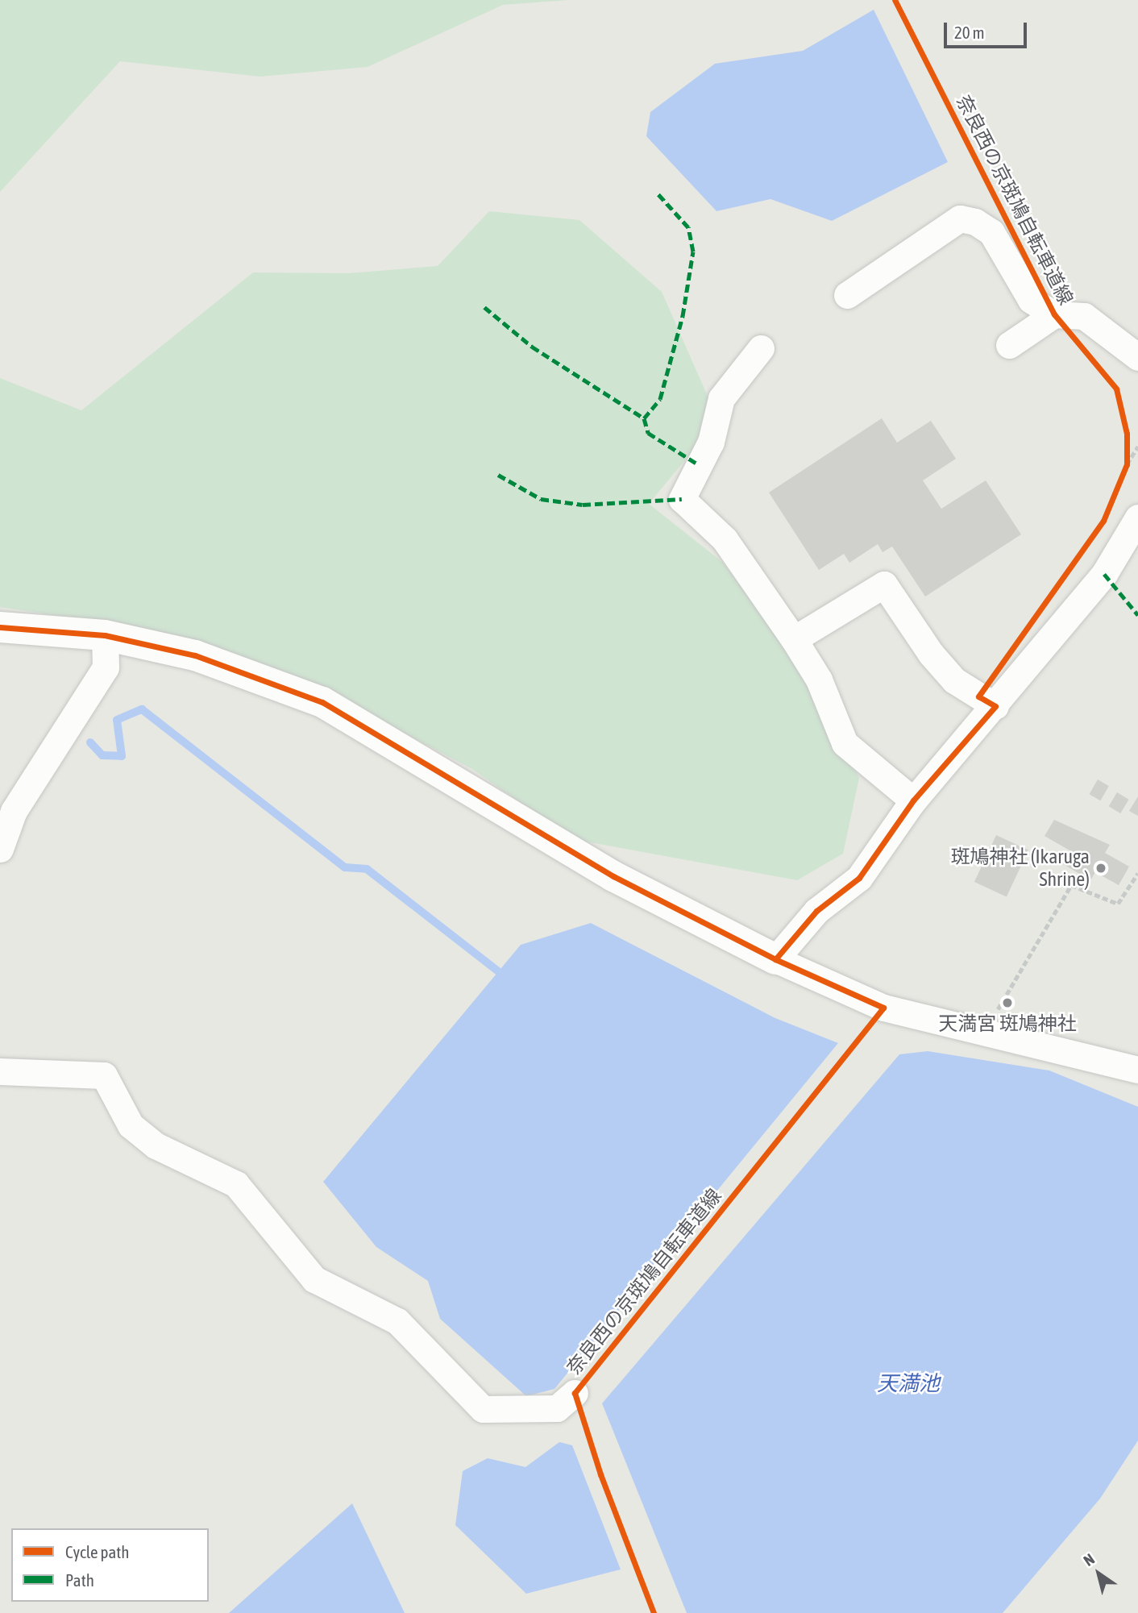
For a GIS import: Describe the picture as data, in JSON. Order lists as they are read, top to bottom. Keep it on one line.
{"streets":{"cycle path":["奈良西の京斑鳩自転車道線"]},"water":["天満池"],"places":["斑鳩神社 (Ikaruga Shrine)","天満宮 斑鳩神社"],"legend":["Cycle path","Path"],"scale_bar":"20 m","north":"top left"}
